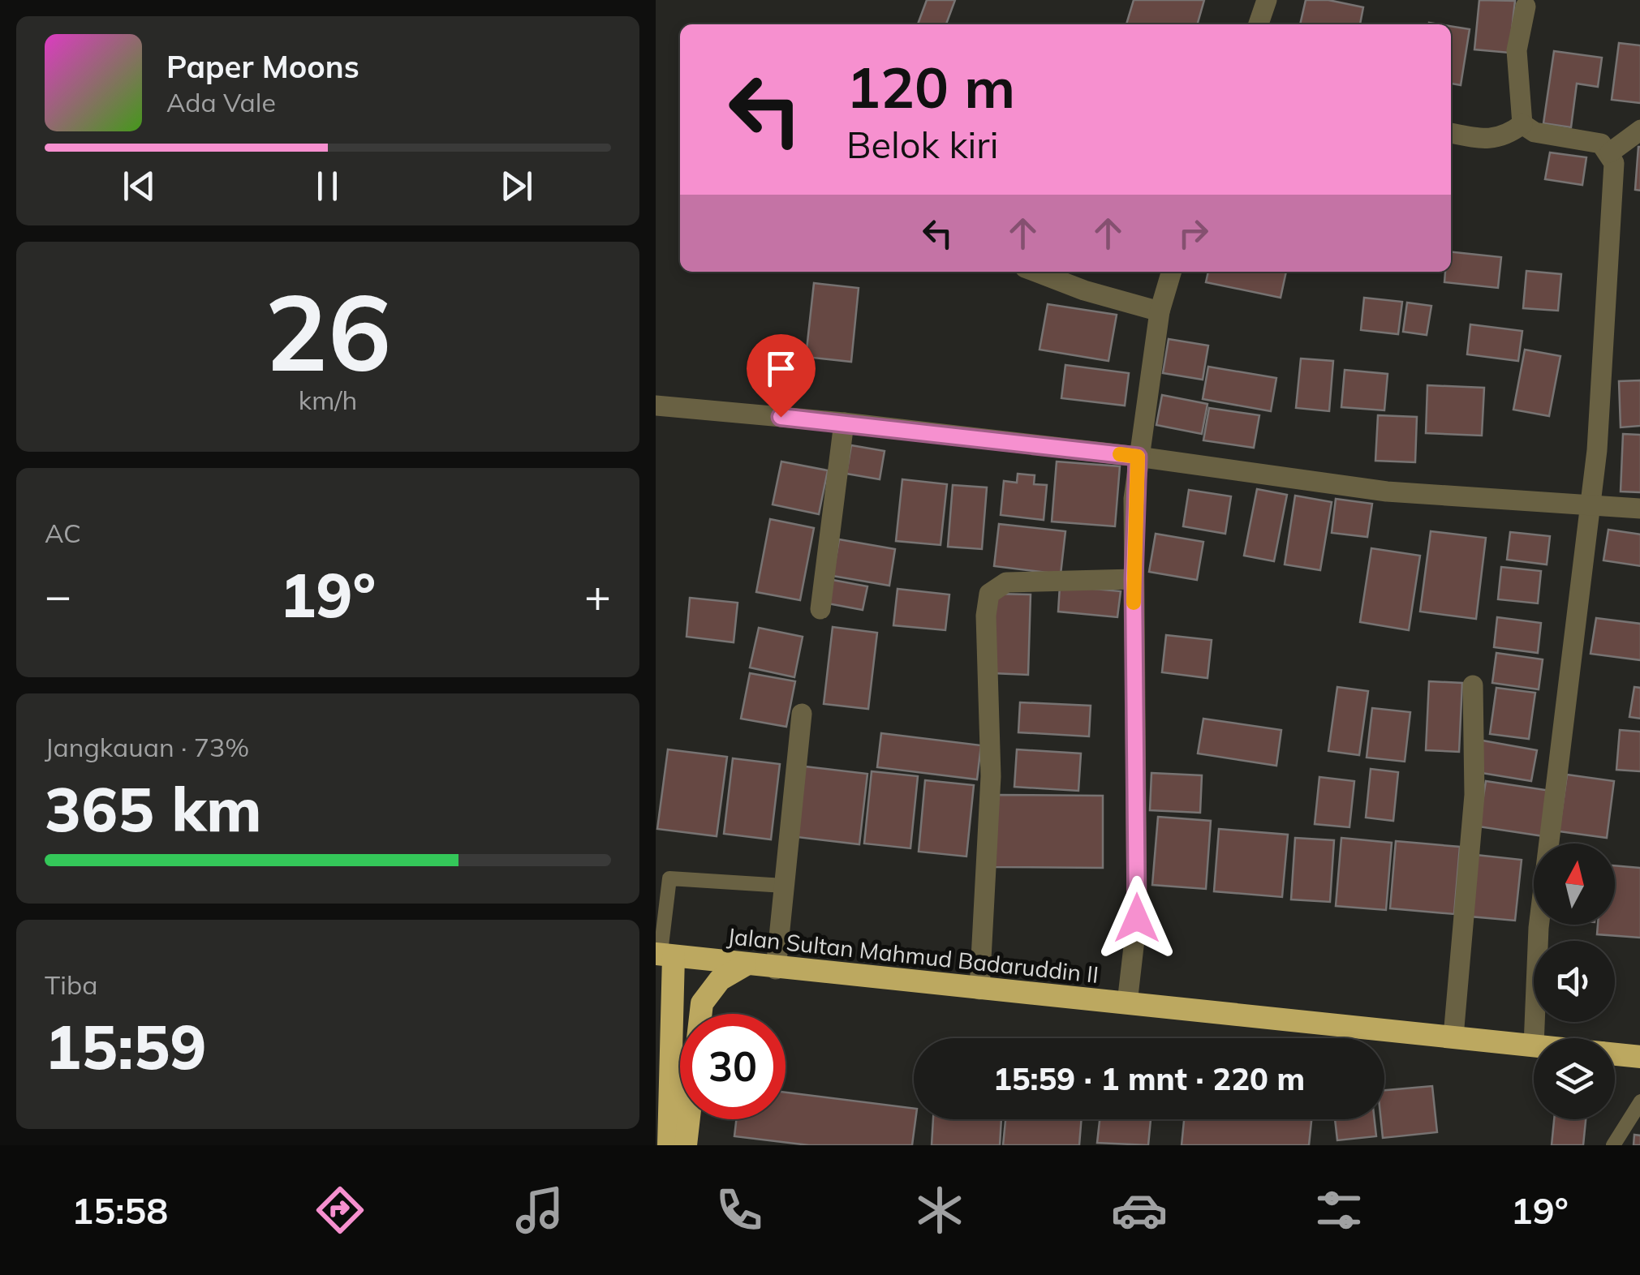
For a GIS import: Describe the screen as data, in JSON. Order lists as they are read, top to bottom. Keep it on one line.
{"streets":{"highway":["Jalan Sultan Mahmud Badaruddin II"]},"north":"top","page":{"turn":["120 m","Belok kiri"],"song":["Paper Moons","Ada Vale"],"tile":[["26","km/h"],"AC",["Jangkauan · 73%","365 km"],["Tiba","15:59"]],"heat":["−","19°","+"],"limit":"30","trip":"15:59 · 1 mnt · 220 m","tabs":["15:58","19°"]}}
